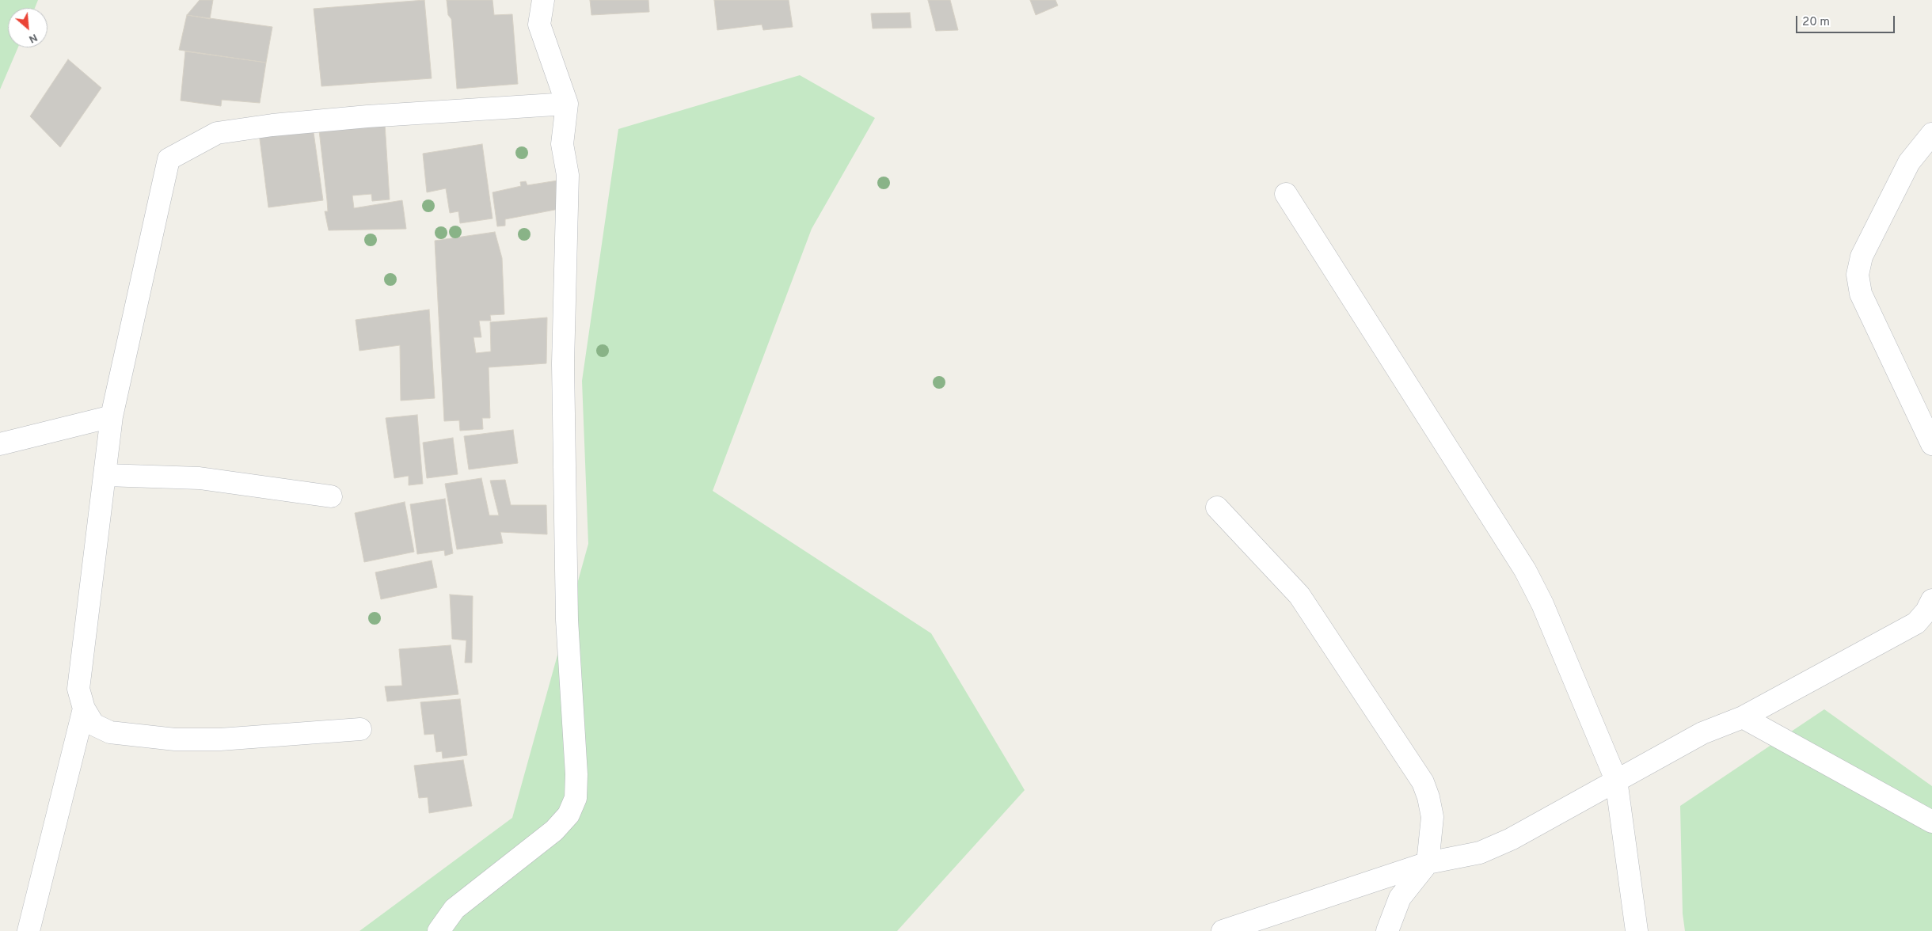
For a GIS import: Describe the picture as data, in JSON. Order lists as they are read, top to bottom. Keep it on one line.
{"scale_bar":"20 m","north":"bottom right"}
